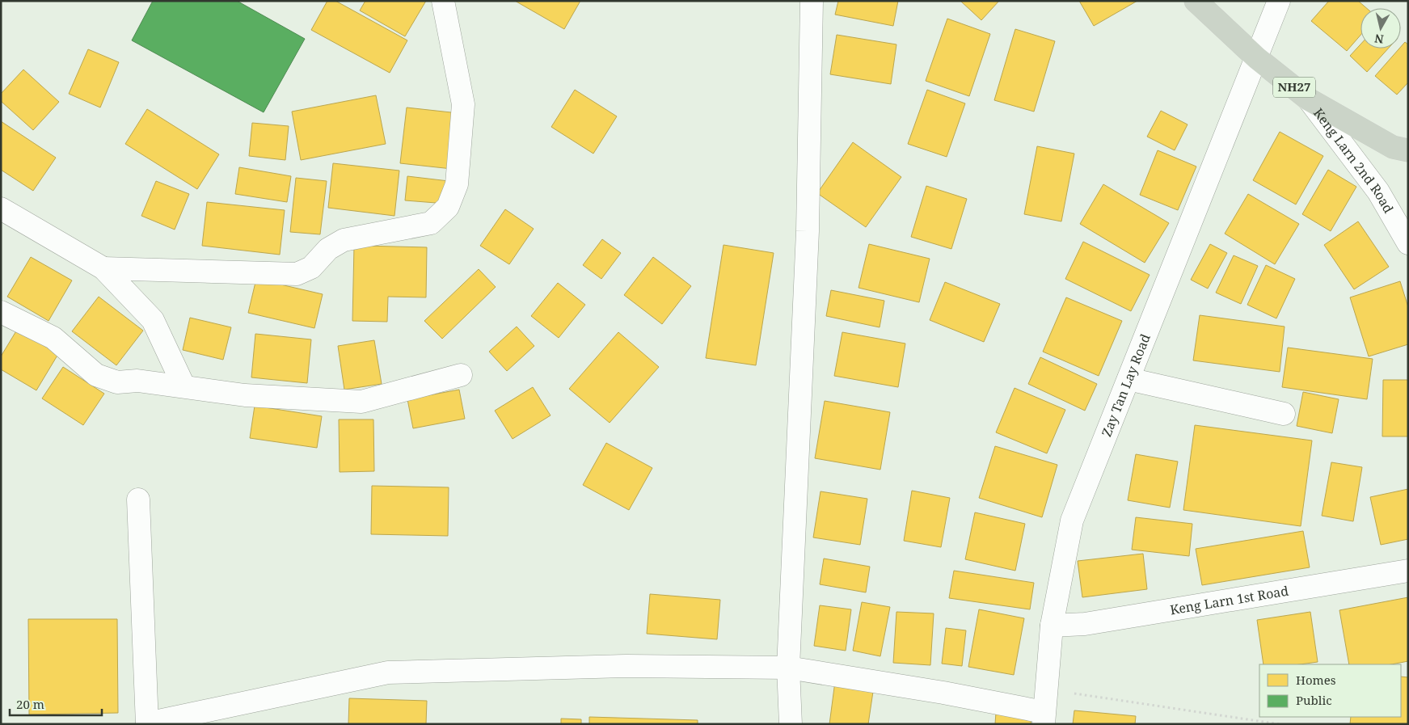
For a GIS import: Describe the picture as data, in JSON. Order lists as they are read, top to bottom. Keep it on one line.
{"streets":{"highway":["NH27"],"street":["Keng Larn 2nd Road","Zay Tan Lay Road","Keng Larn 1st Road"]},"crossings":[["NH27","Keng Larn 2nd Road"],["NH27","Zay Tan Lay Road"],["Zay Tan Lay Road","Keng Larn 1st Road"]],"legend":["Homes","Public"],"scale_bar":"20 m","north":"bottom"}
